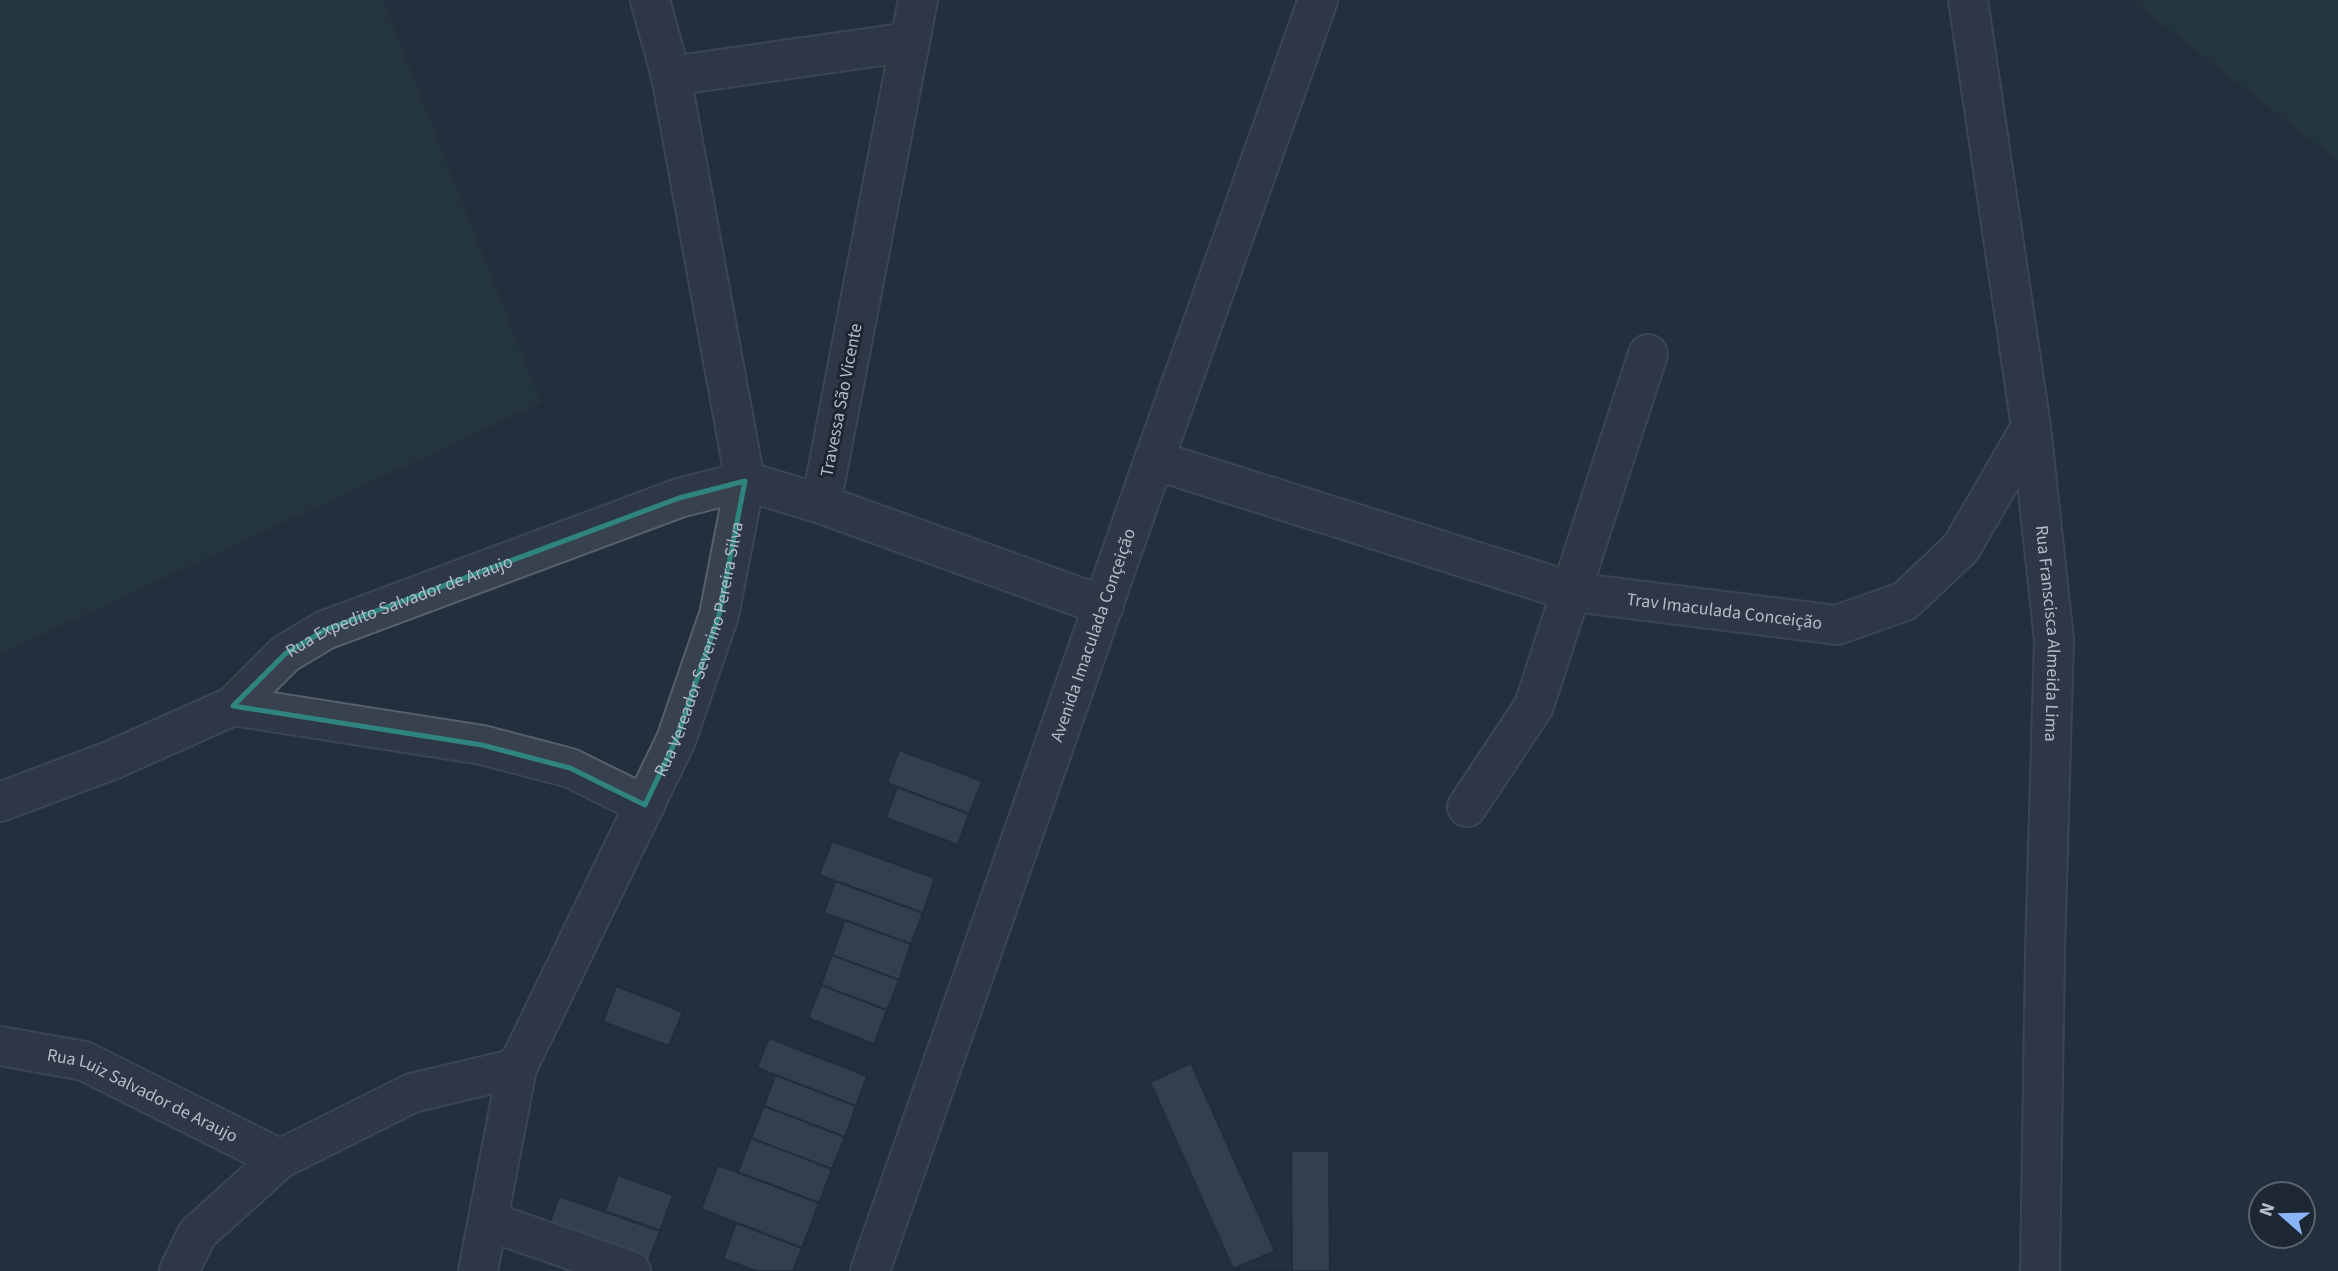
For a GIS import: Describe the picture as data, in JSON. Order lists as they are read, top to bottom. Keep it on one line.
{"streets":{"street":["Travessa São Vicente","Rua Expedito Salvador de Araujo","Trav Imaculada Conceição","Rua Franscisca Almeida Lima","Avenida Imaculada Conçeição","Rua Vereador Severino Pereira Silva","Rua Luiz Salvador de Araujo"]},"crossings":[["Rua Expedito Salvador de Araujo","Rua Vereador Severino Pereira Silva"],["Trav Imaculada Conceição","Rua Franscisca Almeida Lima"],["Trav Imaculada Conceição","Avenida Imaculada Conçeição"]],"north":"left"}
